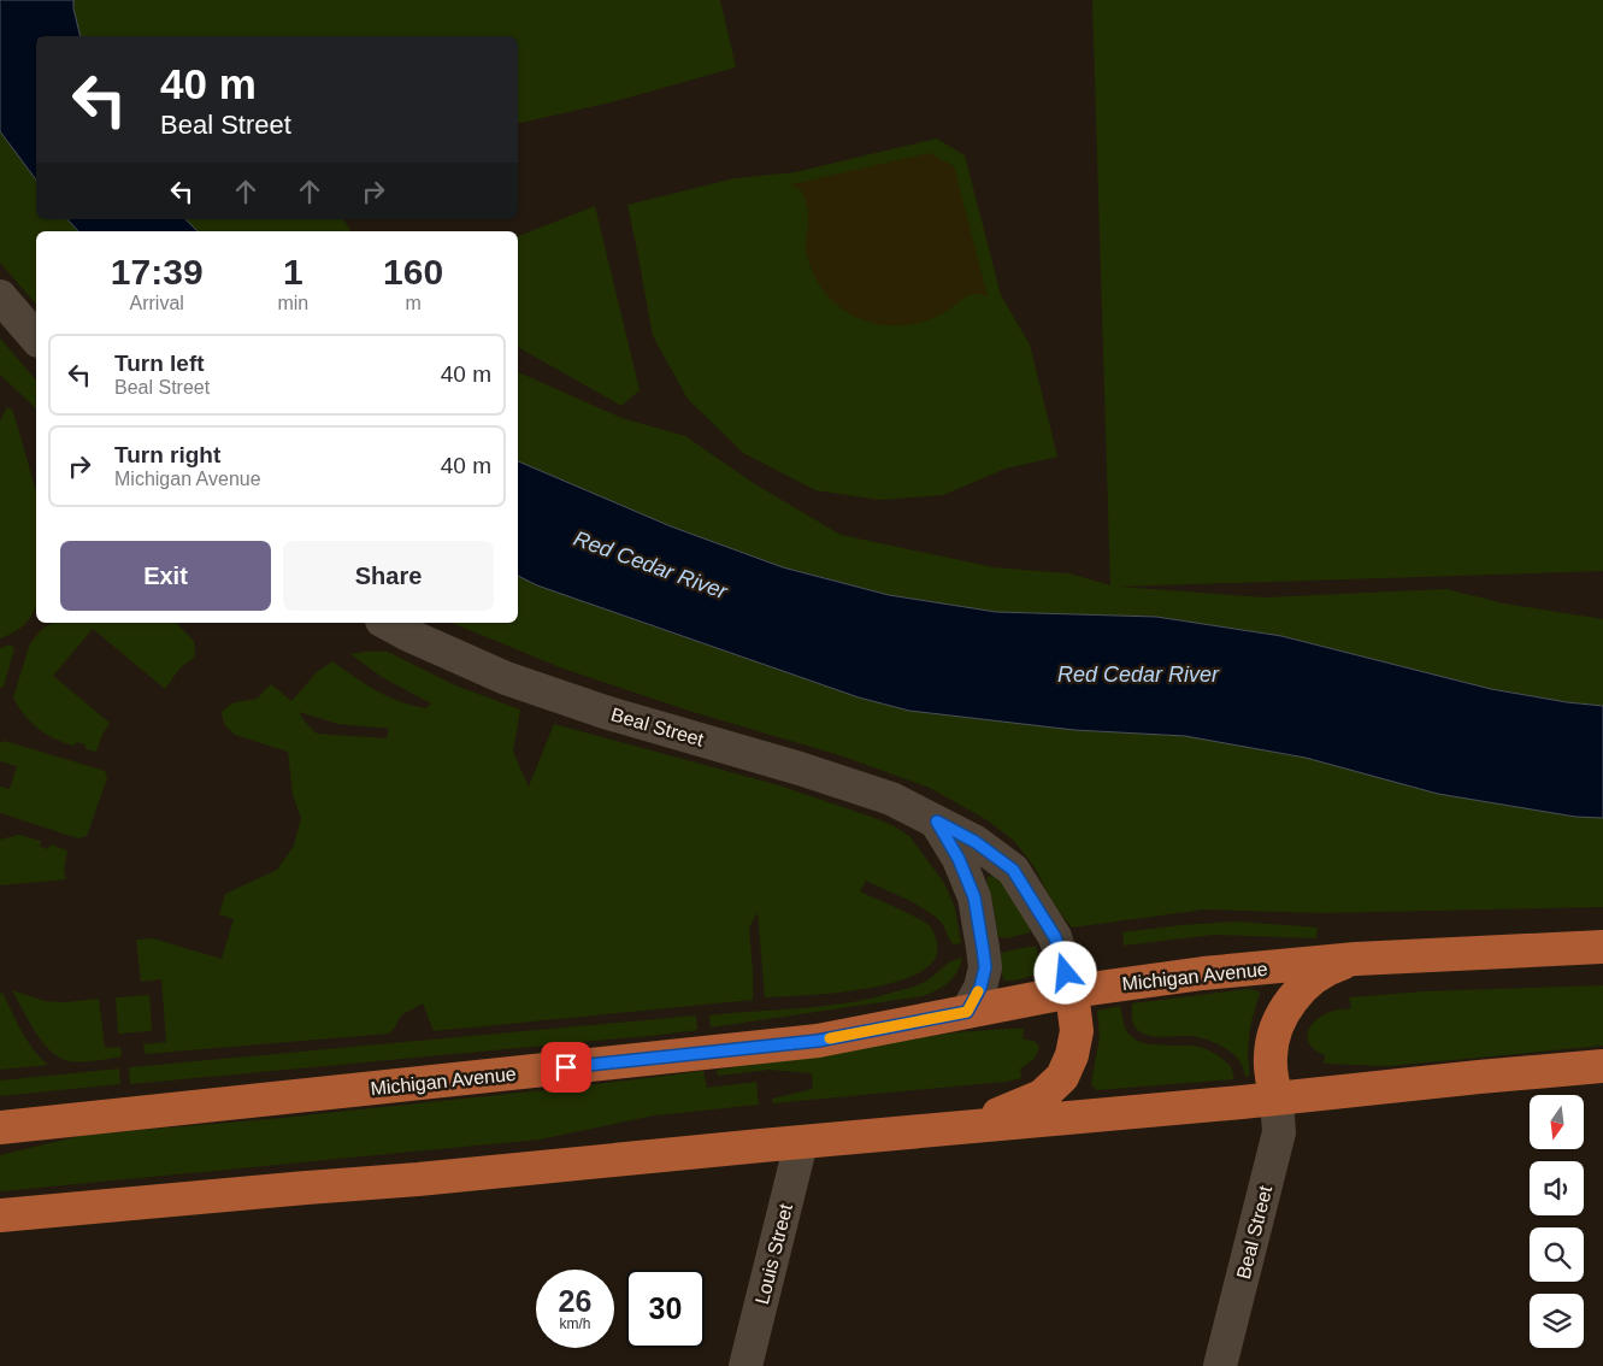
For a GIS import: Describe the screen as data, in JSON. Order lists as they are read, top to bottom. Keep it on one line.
{"streets":{"main road":["Michigan Avenue"],"street":["Beal Street","Louis Street"]},"crossings":[["Beal Street","Michigan Avenue"]],"water":["Red Cedar River"],"north":"bottom","page":{"turn":["40 m","Beal Street"],"eta":["17:39","Arrival","1","min","160","m"],"list":[{"name":"Turn left","note":"Beal Street","value":"40 m"},{"name":"Turn right","note":"Michigan Avenue","value":"40 m"}],"buttons":["Exit","Share"],"speed":"26 km/h","limit":"30"}}
